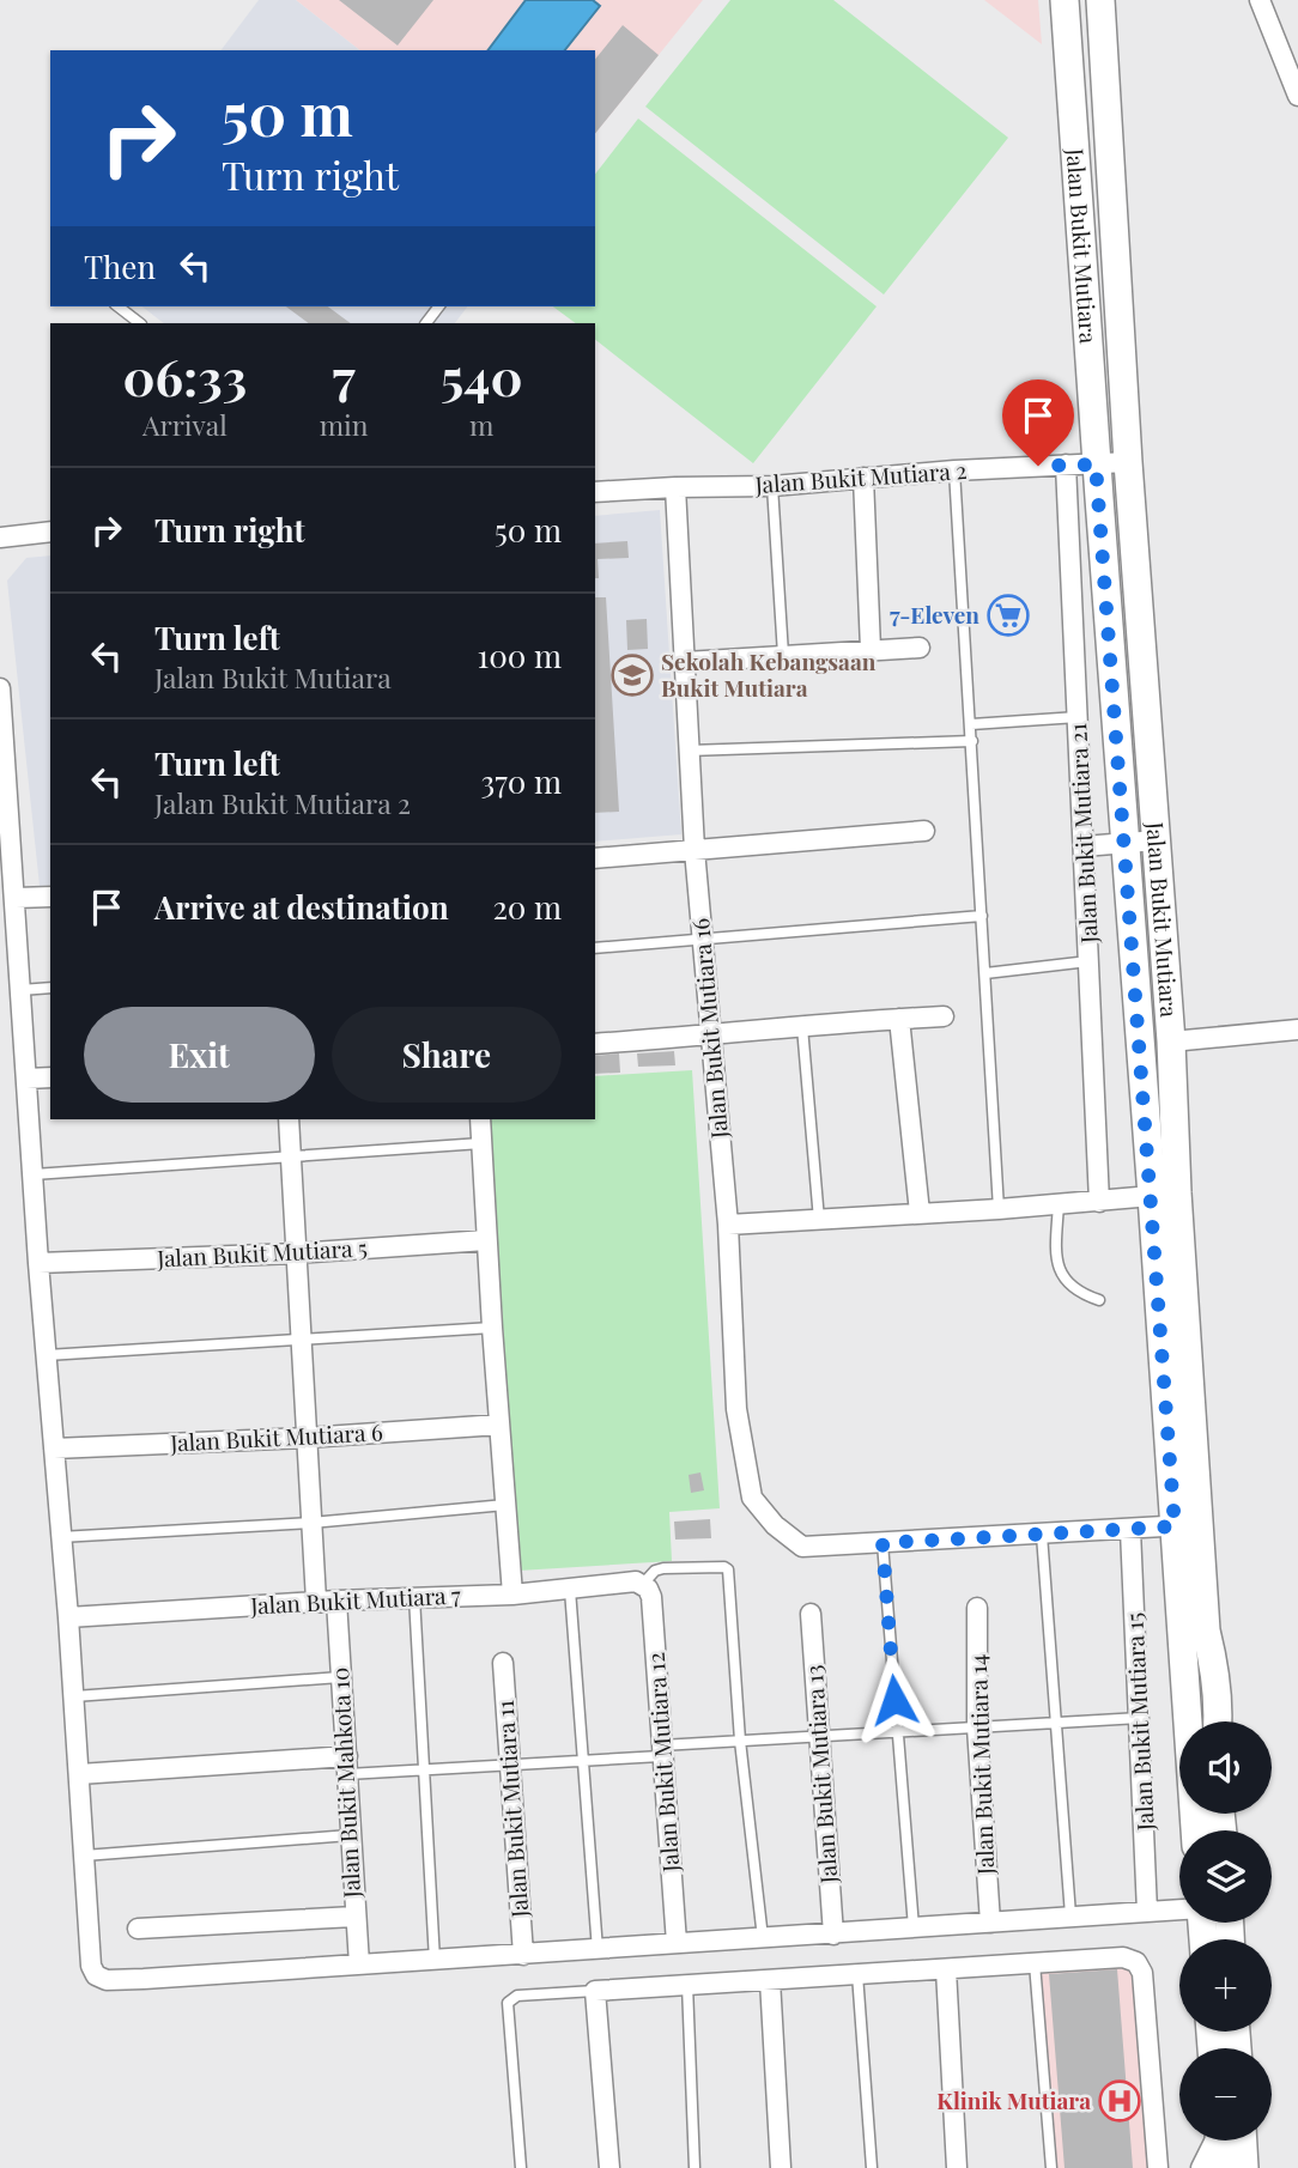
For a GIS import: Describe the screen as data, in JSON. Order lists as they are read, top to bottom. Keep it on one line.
{"streets":{"street":["Jalan Bukit Mutiara","Jalan Bukit Mutiara 2","Jalan Bukit Mutiara 21","Jalan Bukit Mutiara 16","Jalan Bukit Mutiara 5","Jalan Bukit Mutiara 6","Jalan Bukit Mutiara 7","Jalan Bukit Mutiara 15","Jalan Bukit Mutiara 12","Jalan Bukit Mutiara 14","Jalan Bukit Mutiara 13","Jalan Bukit Mahkota 10","Jalan Bukit Mutiara 11"]},"crossings":[["Jalan Bukit Mutiara","Jalan Bukit Mutiara 2"],["Jalan Bukit Mutiara 2","Jalan Bukit Mutiara 21"],["Jalan Bukit Mutiara 2","Jalan Bukit Mutiara 16"],["Jalan Bukit Mutiara 7","Jalan Bukit Mutiara 12"],["Jalan Bukit Mutiara 7","Jalan Bukit Mahkota 10"]],"places":{"supermarket":["7-Eleven"],"school or university":["Sekolah Kebangsaan Bukit Mutiara"],"hospital":["Klinik Mutiara"]},"page":{"turn":["50 m","Turn right"],"then":"Then","eta":["06:33","Arrival","7","min","540","m"],"list":[{"name":"Turn right","value":"50 m"},{"name":"Turn left","note":"Jalan Bukit Mutiara","value":"100 m"},{"name":"Turn left","note":"Jalan Bukit Mutiara 2","value":"370 m"},{"name":"Arrive at destination","value":"20 m"}],"buttons":["Exit","Share"],"map_buttons":["+","−"]}}
